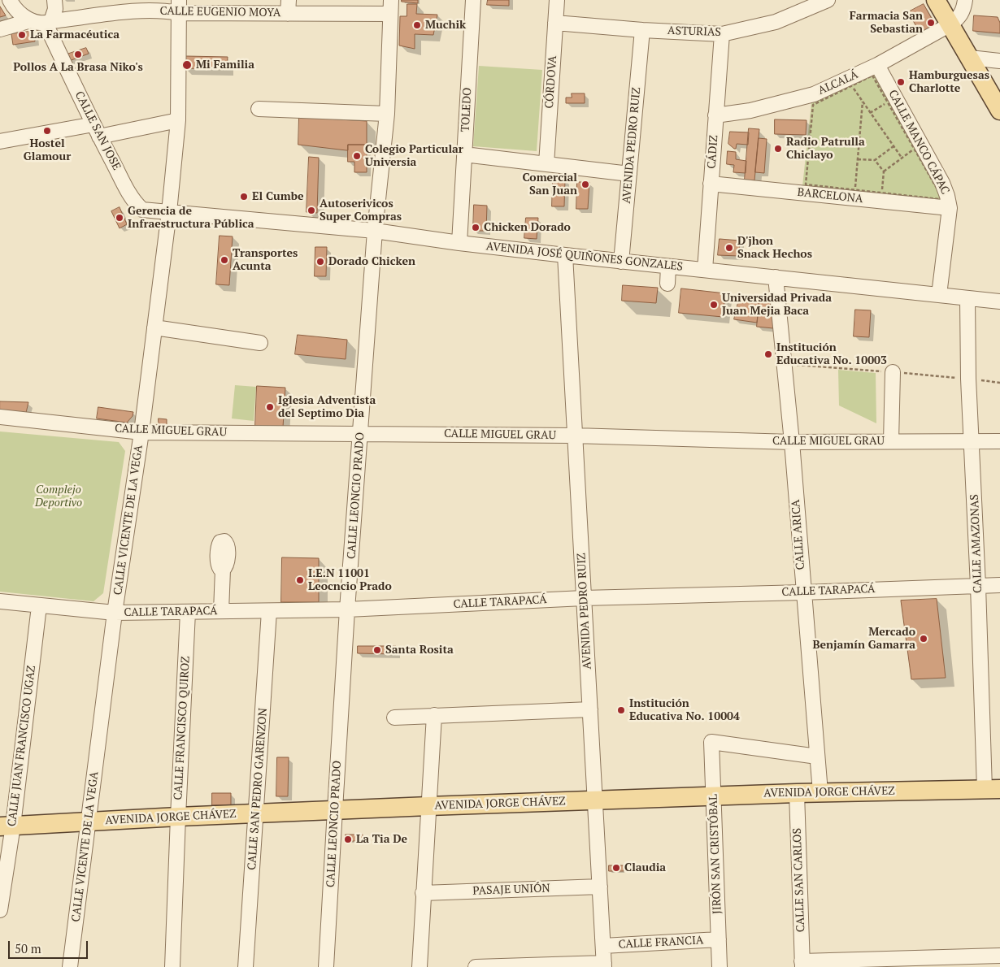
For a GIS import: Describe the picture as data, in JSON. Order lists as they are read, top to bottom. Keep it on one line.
{"streets":{"main road":["AVENIDA JORGE CHÁVEZ"],"street":["CALLE EUGENIO MOYA","ASTURIAS","CÓRDOVA","ALCALÁ","TOLEDO","CALLE SAN JOSE","CALLE MANCO CÁPAC","AVENIDA PEDRO RUIZ","CÁDIZ","BARCELONA","AVENIDA JOSÉ QUIÑONES GONZALES","CALLE MIGUEL GRAU","CALLE LEONCIO PRADO","CALLE VICENTE DE LA VEGA","CALLE ARICA","CALLE AMAZONAS","CALLE TARAPACÁ","CALLE FRANCISCO QUIROZ","CALLE JUAN FRANCISCO UGAZ","CALLE SAN PEDRO GARENZON","JIRÓN SAN CRISTÓBAL","CALLE SAN CARLOS","PASAJE UNIÓN","CALLE FRANCIA"]},"crossings":[["CALLE EUGENIO MOYA","CALLE SAN JOSE"],["CALLE EUGENIO MOYA","CALLE LEONCIO PRADO"],["CALLE EUGENIO MOYA","CALLE VICENTE DE LA VEGA"],["ASTURIAS","CÓRDOVA"],["ASTURIAS","AVENIDA PEDRO RUIZ"],["ASTURIAS","CÁDIZ"],["ALCALÁ","CALLE MANCO CÁPAC"],["ALCALÁ","CÁDIZ"],["TOLEDO","AVENIDA JOSÉ QUIÑONES GONZALES"],["CALLE SAN JOSE","AVENIDA JOSÉ QUIÑONES GONZALES"],["CALLE SAN JOSE","CALLE VICENTE DE LA VEGA"],["CALLE MANCO CÁPAC","BARCELONA"],["CALLE MANCO CÁPAC","AVENIDA JOSÉ QUIÑONES GONZALES"],["AVENIDA PEDRO RUIZ","AVENIDA JOSÉ QUIÑONES GONZALES"],["AVENIDA PEDRO RUIZ","CALLE MIGUEL GRAU"],["AVENIDA PEDRO RUIZ","CALLE TARAPACÁ"],["AVENIDA PEDRO RUIZ","AVENIDA JORGE CHÁVEZ"],["AVENIDA PEDRO RUIZ","PASAJE UNIÓN"],["AVENIDA PEDRO RUIZ","CALLE FRANCIA"],["CÁDIZ","BARCELONA"],["CÁDIZ","AVENIDA JOSÉ QUIÑONES GONZALES"],["AVENIDA JOSÉ QUIÑONES GONZALES","CALLE LEONCIO PRADO"],["AVENIDA JOSÉ QUIÑONES GONZALES","CALLE VICENTE DE LA VEGA"],["AVENIDA JOSÉ QUIÑONES GONZALES","CALLE ARICA"],["AVENIDA JOSÉ QUIÑONES GONZALES","CALLE AMAZONAS"],["CALLE MIGUEL GRAU","CALLE LEONCIO PRADO"],["CALLE MIGUEL GRAU","CALLE VICENTE DE LA VEGA"],["CALLE MIGUEL GRAU","CALLE ARICA"],["CALLE MIGUEL GRAU","CALLE AMAZONAS"],["CALLE LEONCIO PRADO","CALLE TARAPACÁ"],["CALLE LEONCIO PRADO","AVENIDA JORGE CHÁVEZ"],["CALLE VICENTE DE LA VEGA","CALLE TARAPACÁ"],["CALLE VICENTE DE LA VEGA","AVENIDA JORGE CHÁVEZ"],["CALLE ARICA","CALLE TARAPACÁ"],["CALLE ARICA","AVENIDA JORGE CHÁVEZ"],["CALLE ARICA","JIRÓN SAN CRISTÓBAL"],["CALLE AMAZONAS","CALLE TARAPACÁ"],["CALLE AMAZONAS","AVENIDA JORGE CHÁVEZ"],["CALLE TARAPACÁ","CALLE FRANCISCO QUIROZ"],["CALLE TARAPACÁ","CALLE JUAN FRANCISCO UGAZ"],["CALLE TARAPACÁ","CALLE SAN PEDRO GARENZON"],["CALLE FRANCISCO QUIROZ","AVENIDA JORGE CHÁVEZ"],["CALLE JUAN FRANCISCO UGAZ","AVENIDA JORGE CHÁVEZ"],["CALLE SAN PEDRO GARENZON","AVENIDA JORGE CHÁVEZ"],["AVENIDA JORGE CHÁVEZ","JIRÓN SAN CRISTÓBAL"],["AVENIDA JORGE CHÁVEZ","CALLE SAN CARLOS"],["JIRÓN SAN CRISTÓBAL","CALLE FRANCIA"]],"parks":["Complejo Deportivo"],"places":["Farmacia San Sebastian","Muchik","La Farmacéutica","Pollos A La Brasa Niko's","Mi Familia","Hamburguesas Charlotte","Hostel Glamour","Radio Patrulla Chiclayo","Colegio Particular Universia","Comercial San Juan","El Cumbe","Autoserivicos Super Compras","Gerencia de Infraestructura Pública","Chicken Dorado","D'jhon Snack Hechos","Transportes Acunta","Dorado Chicken","Universidad Privada Juan Mejia Baca","Institución Educativa No. 10003","Iglesia Adventista del Septimo Dia","I.E.N 11001 Leocncio Prado","Mercado Benjamín Gamarra","Santa Rosita","Institución Educativa No. 10004","La Tia De","Claudia"],"scale_bar":"50 m"}
